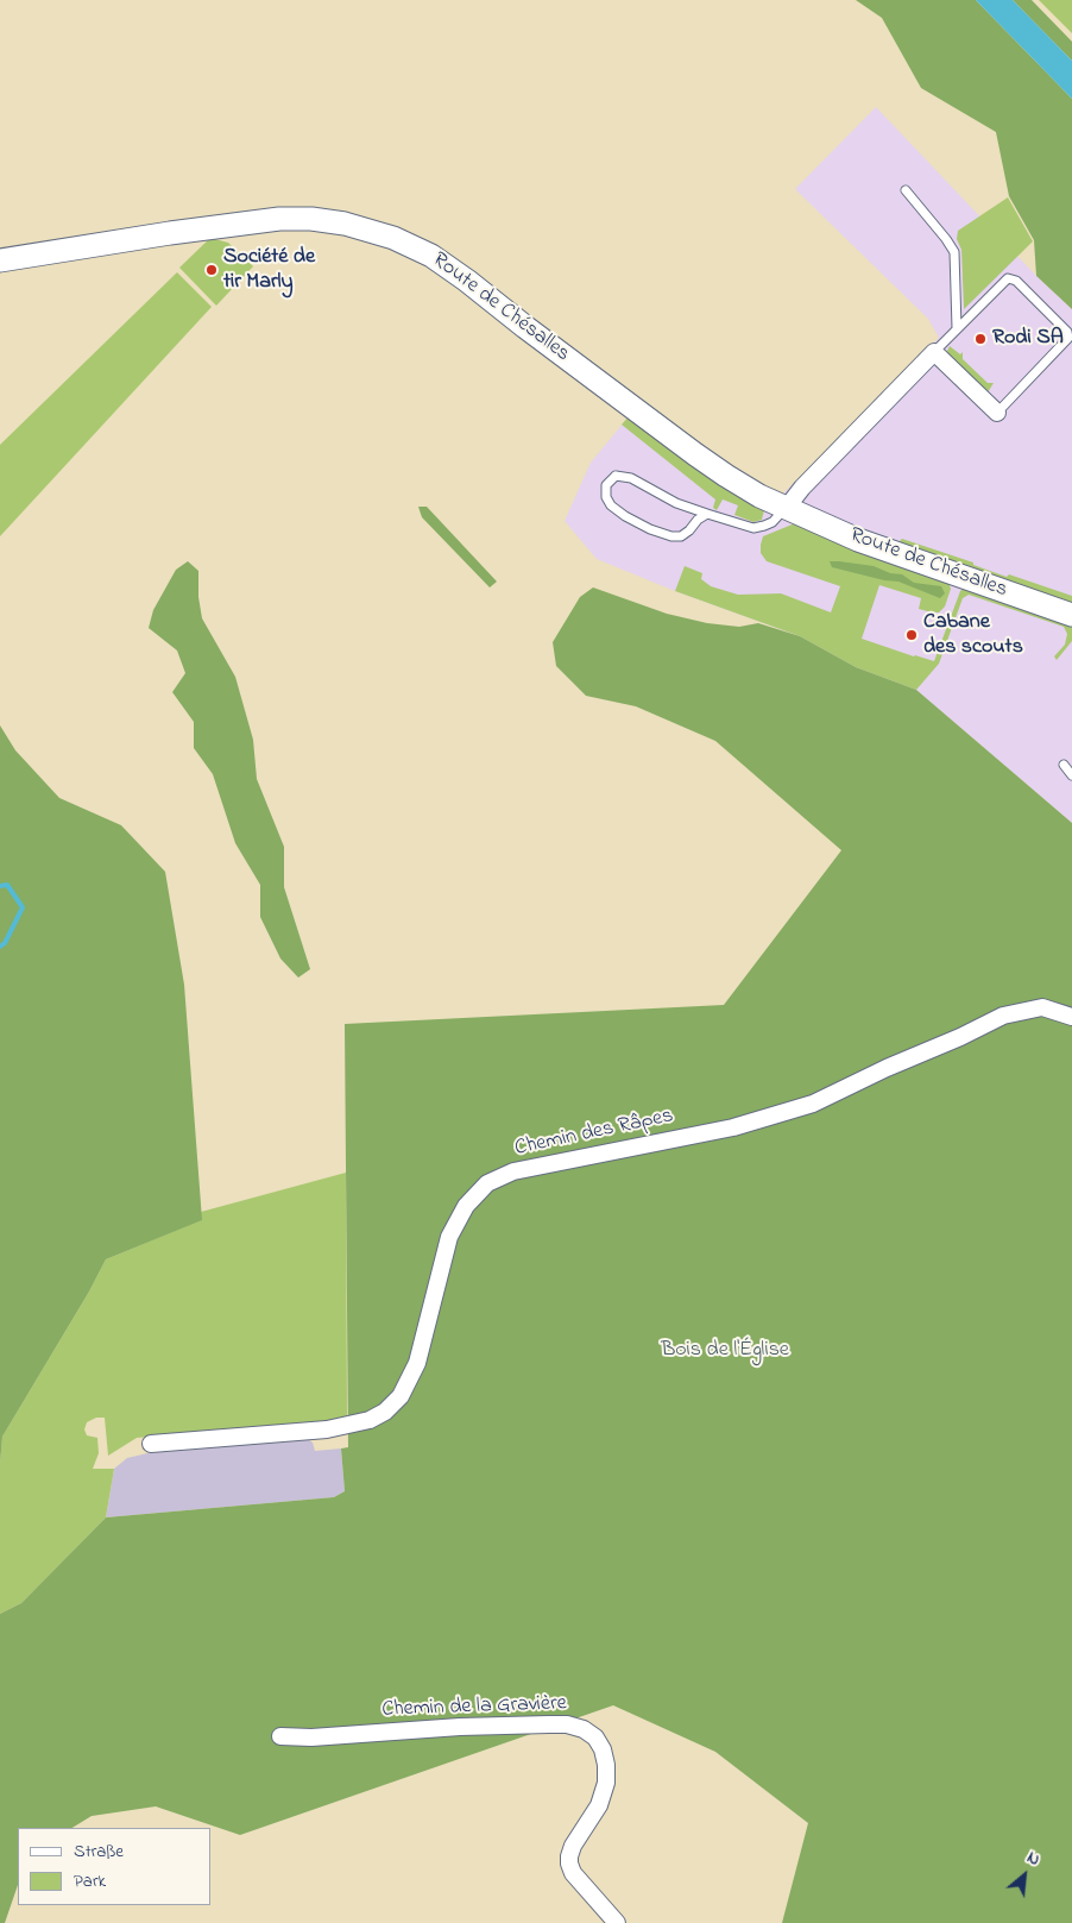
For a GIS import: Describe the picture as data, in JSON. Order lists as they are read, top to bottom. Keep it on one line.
{"streets":{"street":["Route de Chésalles","Chemin des Râpes","Chemin de la Gravière"]},"parks":["Bois de l'Église"],"places":["Société de tir Marly","Rodi SA","Cabane des scouts"],"legend":["Straße","Park"],"north":"top right"}
